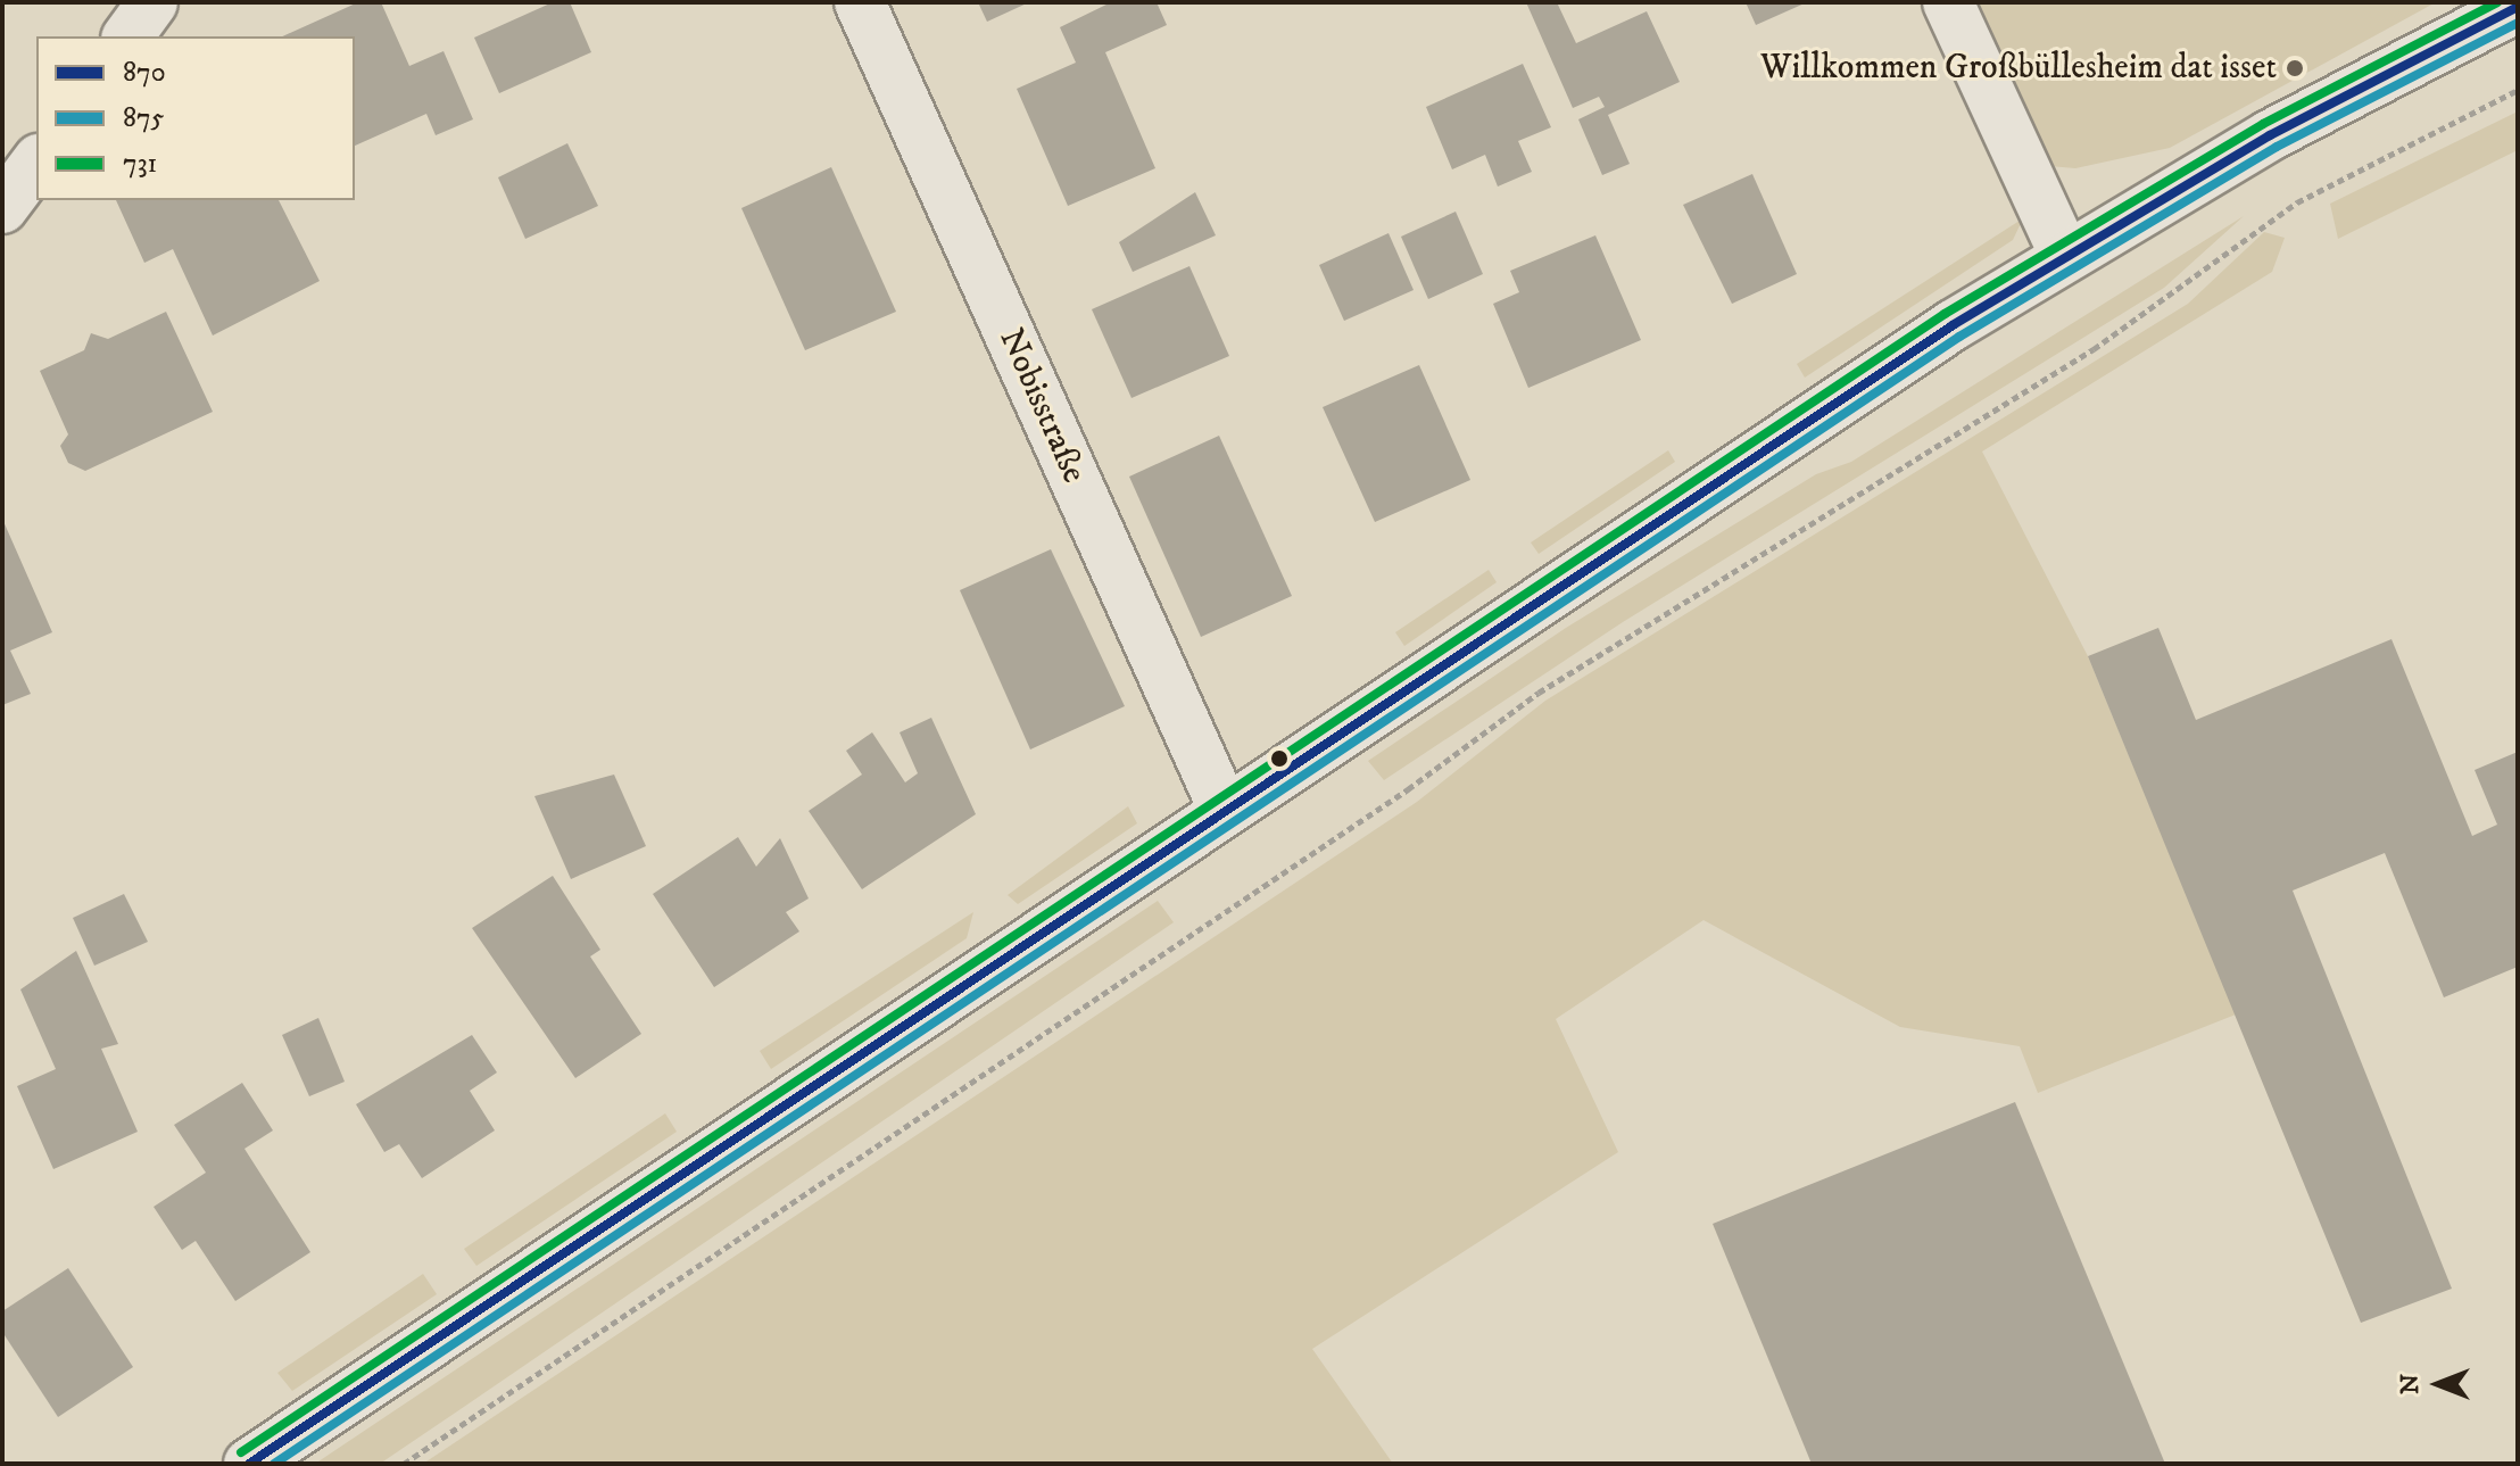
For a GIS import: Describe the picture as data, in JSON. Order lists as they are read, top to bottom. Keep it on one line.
{"streets":{"street":["Nobisstraße"]},"places":["Willkommen Großbüllesheim dat isset"],"lines":["transit line 731","transit line 870","transit line 875"],"legend":["870","875","731"],"north":"left"}
